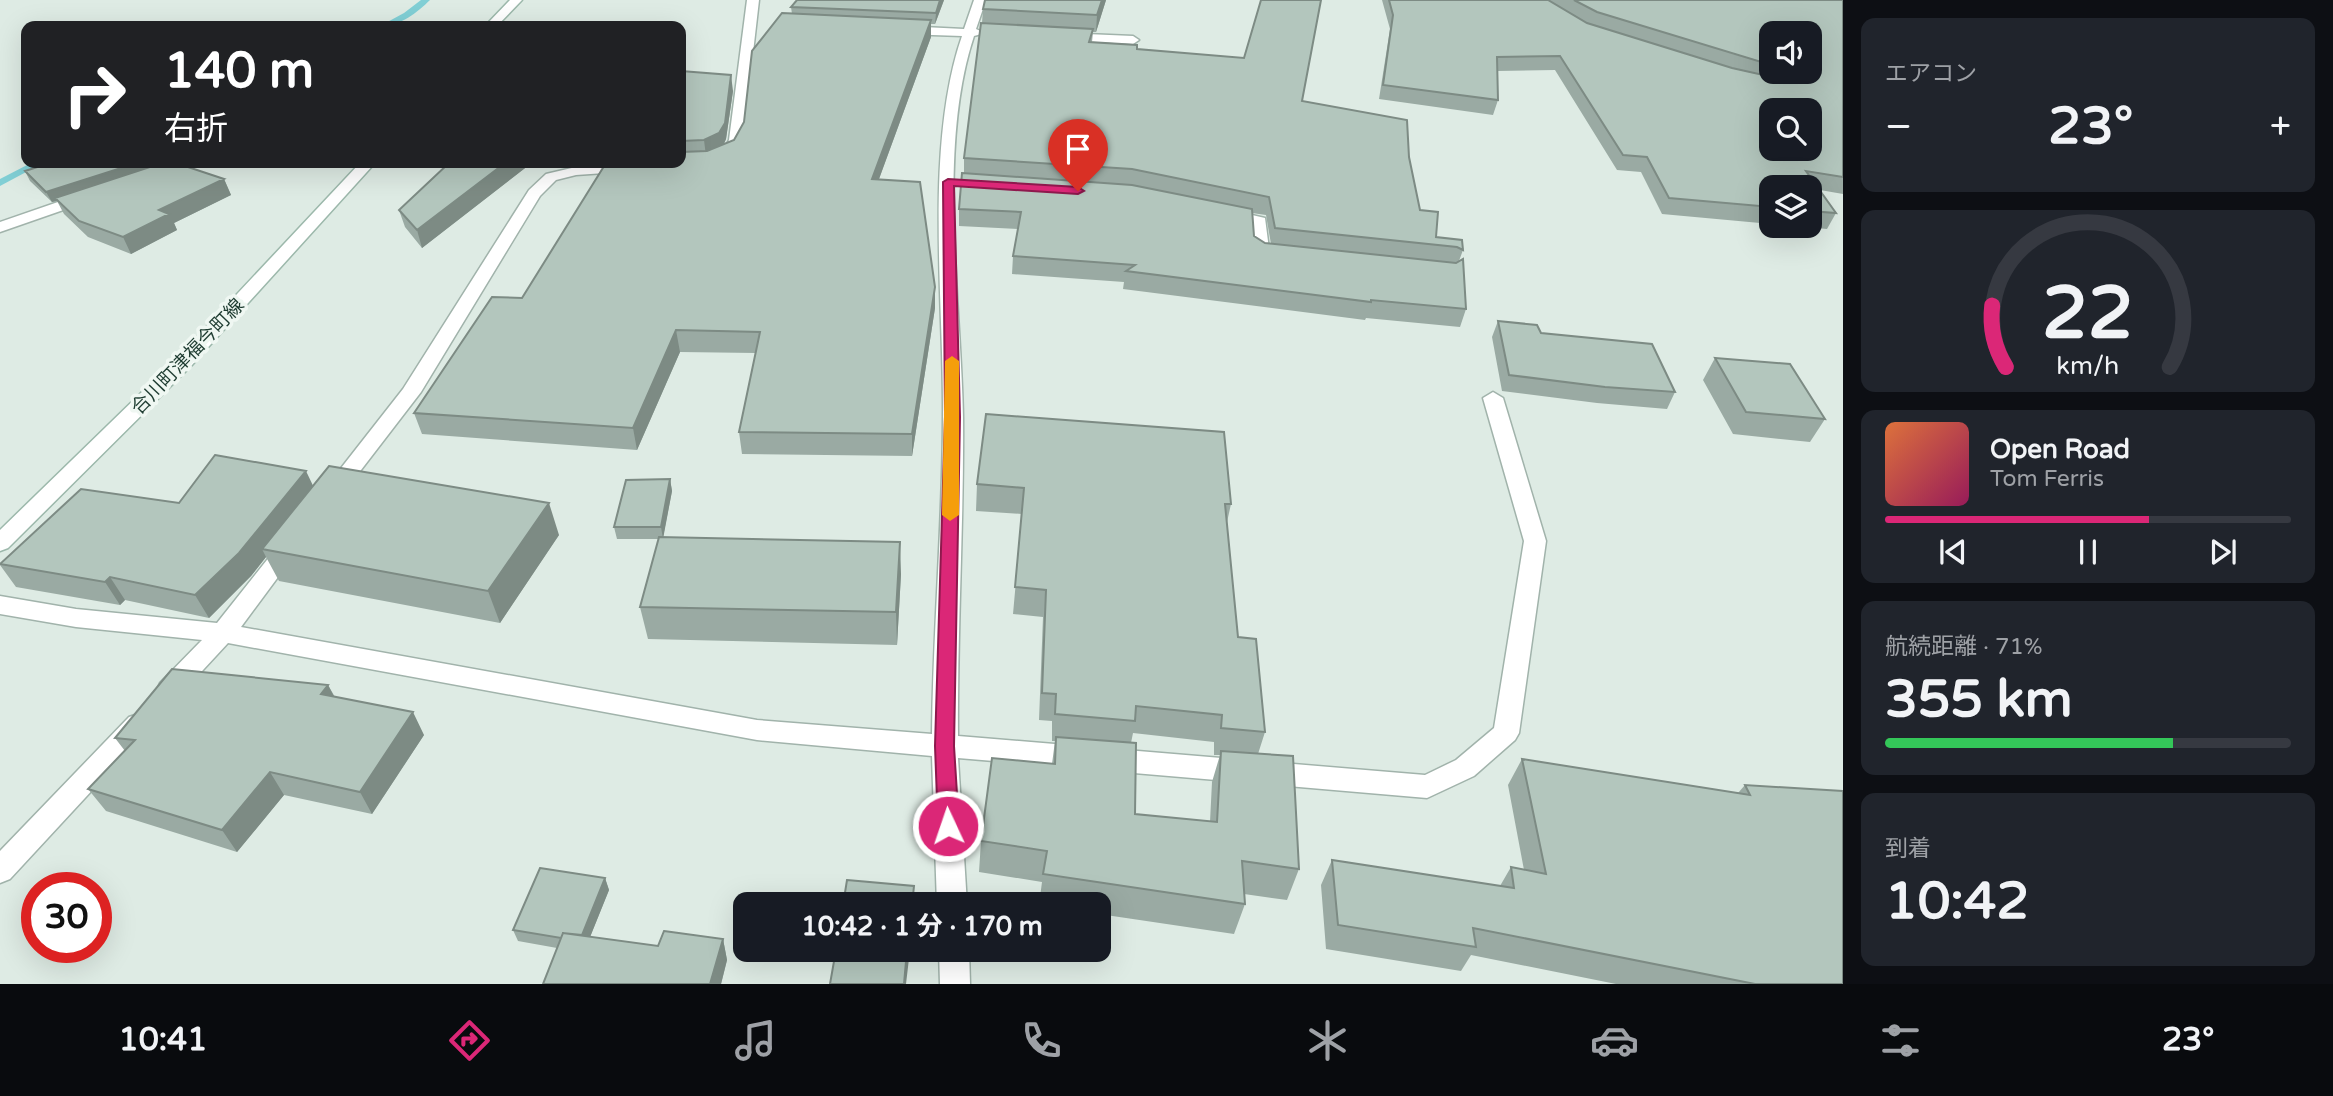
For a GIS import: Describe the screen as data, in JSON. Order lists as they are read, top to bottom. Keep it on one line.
{"streets":{"street":["合川町津福今町線"]},"page":{"tile":["エアコン",["航続距離 · 71%","355 km"],["到着","10:42"]],"turn":["140 m","右折"],"heat":["−","23°","+"],"song":["Open Road","Tom Ferris"],"limit":"30","trip":"10:42 · 1 分 · 170 m","tabs":["10:41","23°"],"gauge":["22","km/h"]}}
